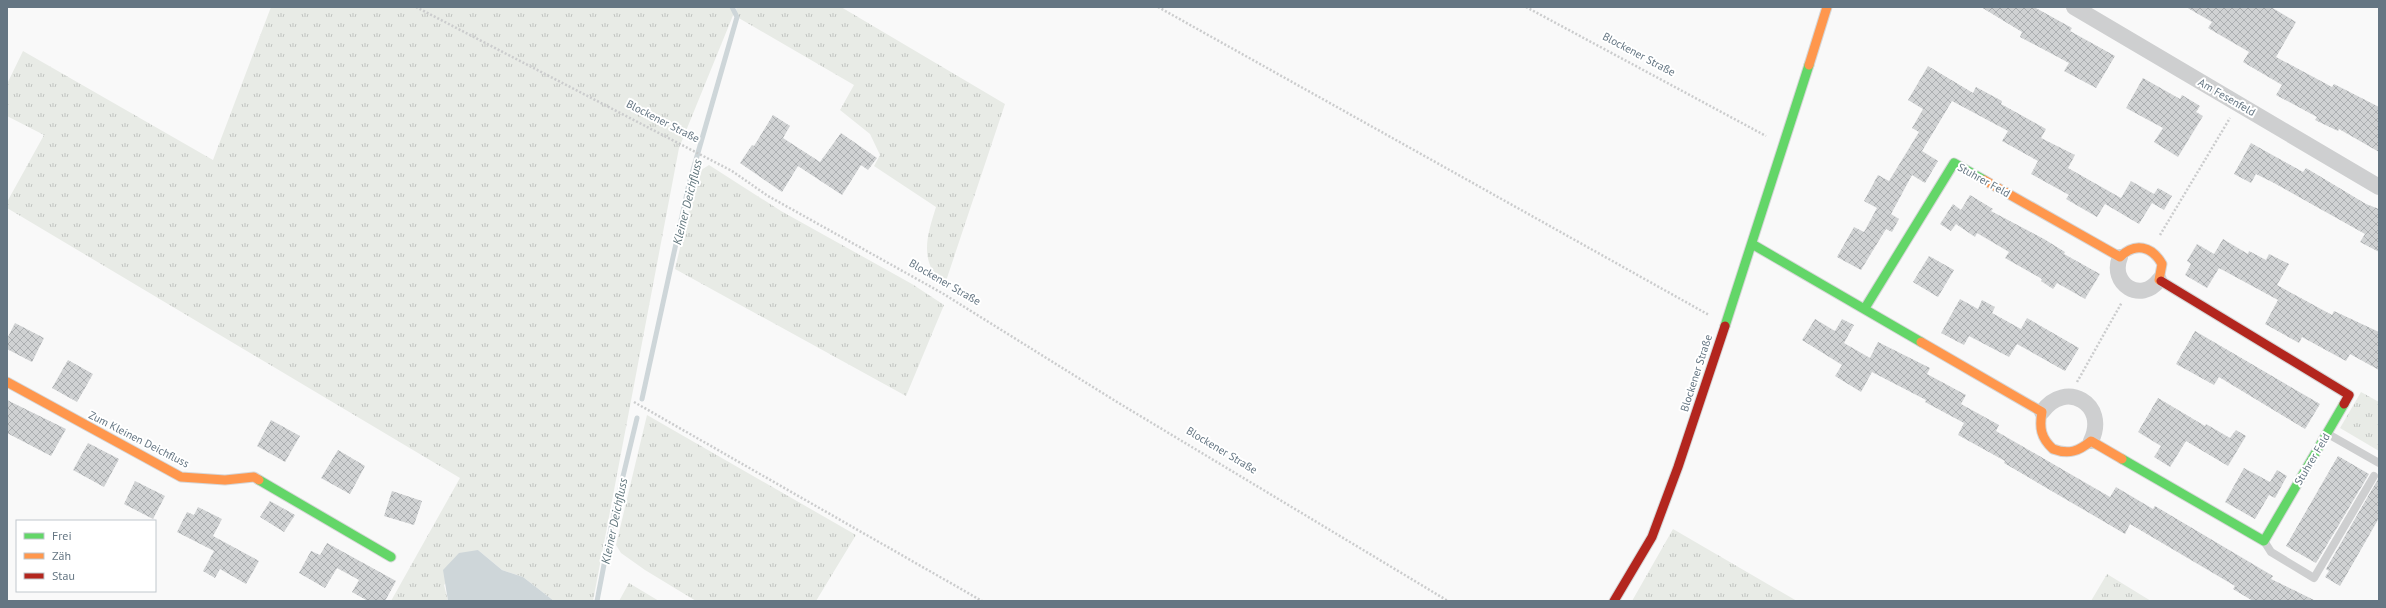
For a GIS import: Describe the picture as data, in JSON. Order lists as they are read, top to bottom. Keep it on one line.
{"streets":{"street":["Blockener Straße","Am Fesenfeld","Stuhrer Feld","Zum Kleinen Deichfluss"]},"water":["Kleiner Deichfluss"],"legend":["Frei","Zäh","Stau"]}
